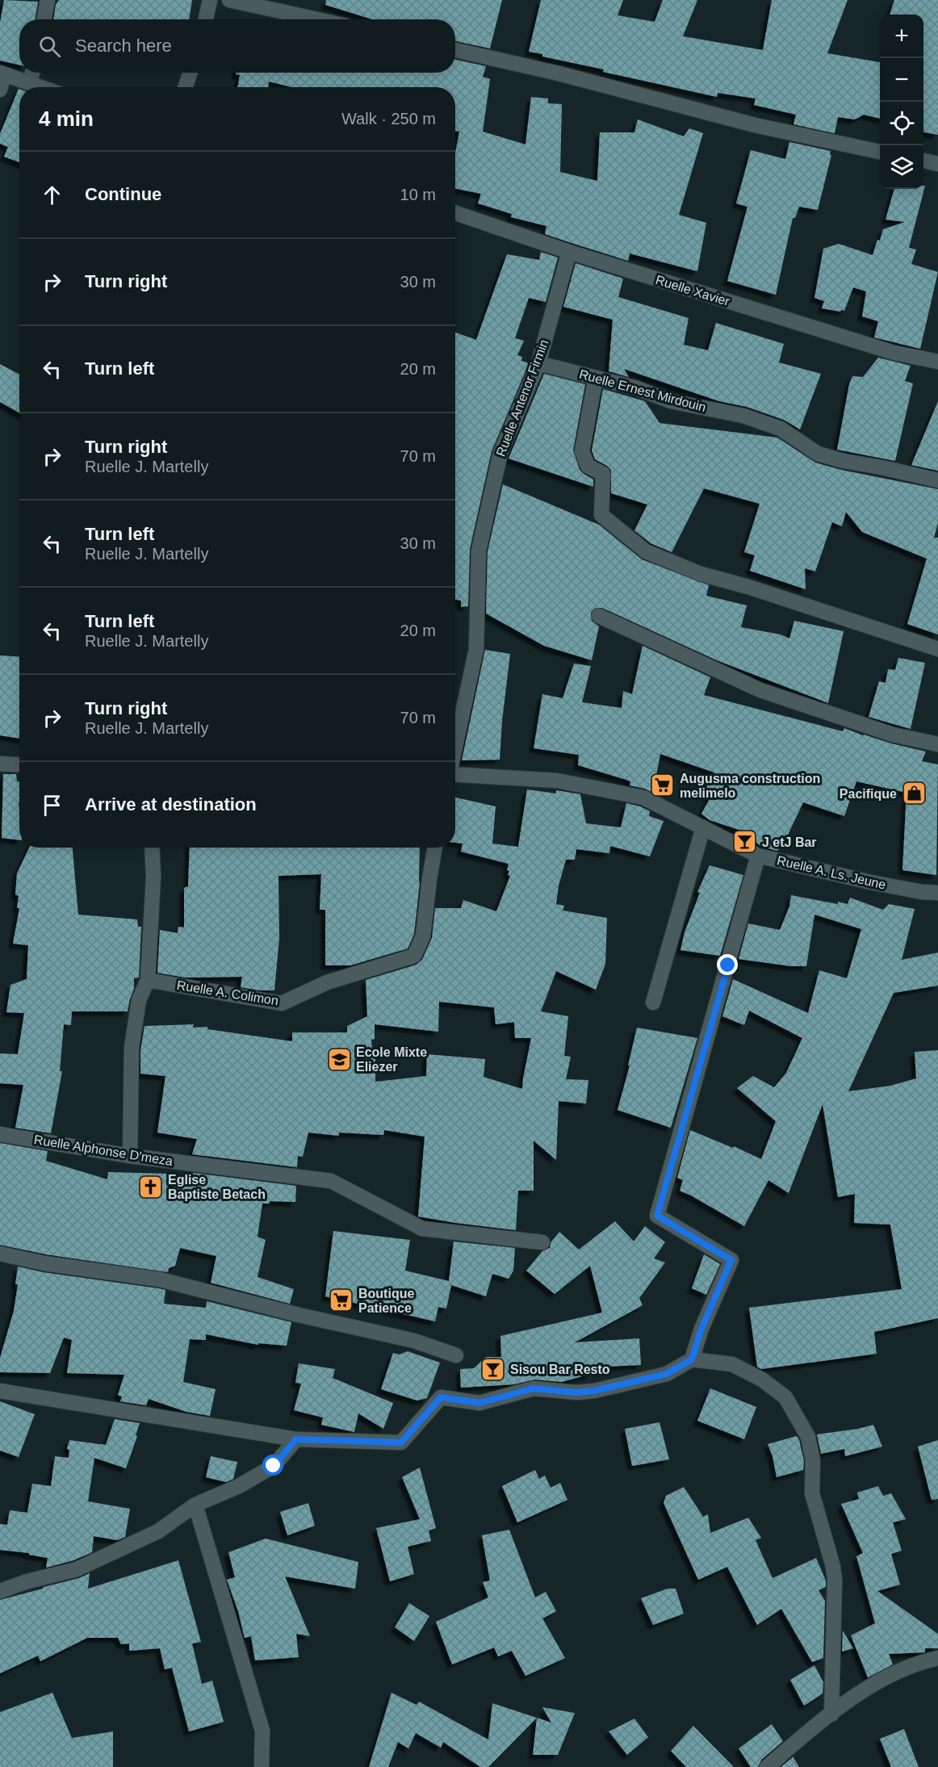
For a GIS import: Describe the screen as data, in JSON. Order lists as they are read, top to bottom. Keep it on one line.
{"streets":{"street":["Ruelle Xavier","Ruelle Ernest Mirdouin","Ruelle Antenor Firmin","Ruelle A. Ls. Jeune","Ruelle A. Colimon","Ruelle Alphonse D'meza"]},"crossings":[["Ruelle Xavier","Ruelle Antenor Firmin"],["Ruelle Ernest Mirdouin","Ruelle Antenor Firmin"]],"places":{"supermarket":["Augusma construction melimelo","Boutique Patience"],"shop":["Pacifique"],"bar":["J etJ Bar","Sisou Bar Resto"],"school or university":["Ecole Mixte Eliezer"],"church":["Eglise Baptiste Betach"]},"page":{"map_buttons":["+","−"],"search":"Search here","heading":["4 min","Walk · 250 m"],"list":[["Continue","10 m"],["Turn right","30 m"],["Turn left","20 m"],["Turn right","Ruelle J. Martelly","70 m"],["Turn left","Ruelle J. Martelly","30 m"],["Turn left","Ruelle J. Martelly","20 m"],["Turn right","Ruelle J. Martelly","70 m"],"Arrive at destination"]}}
